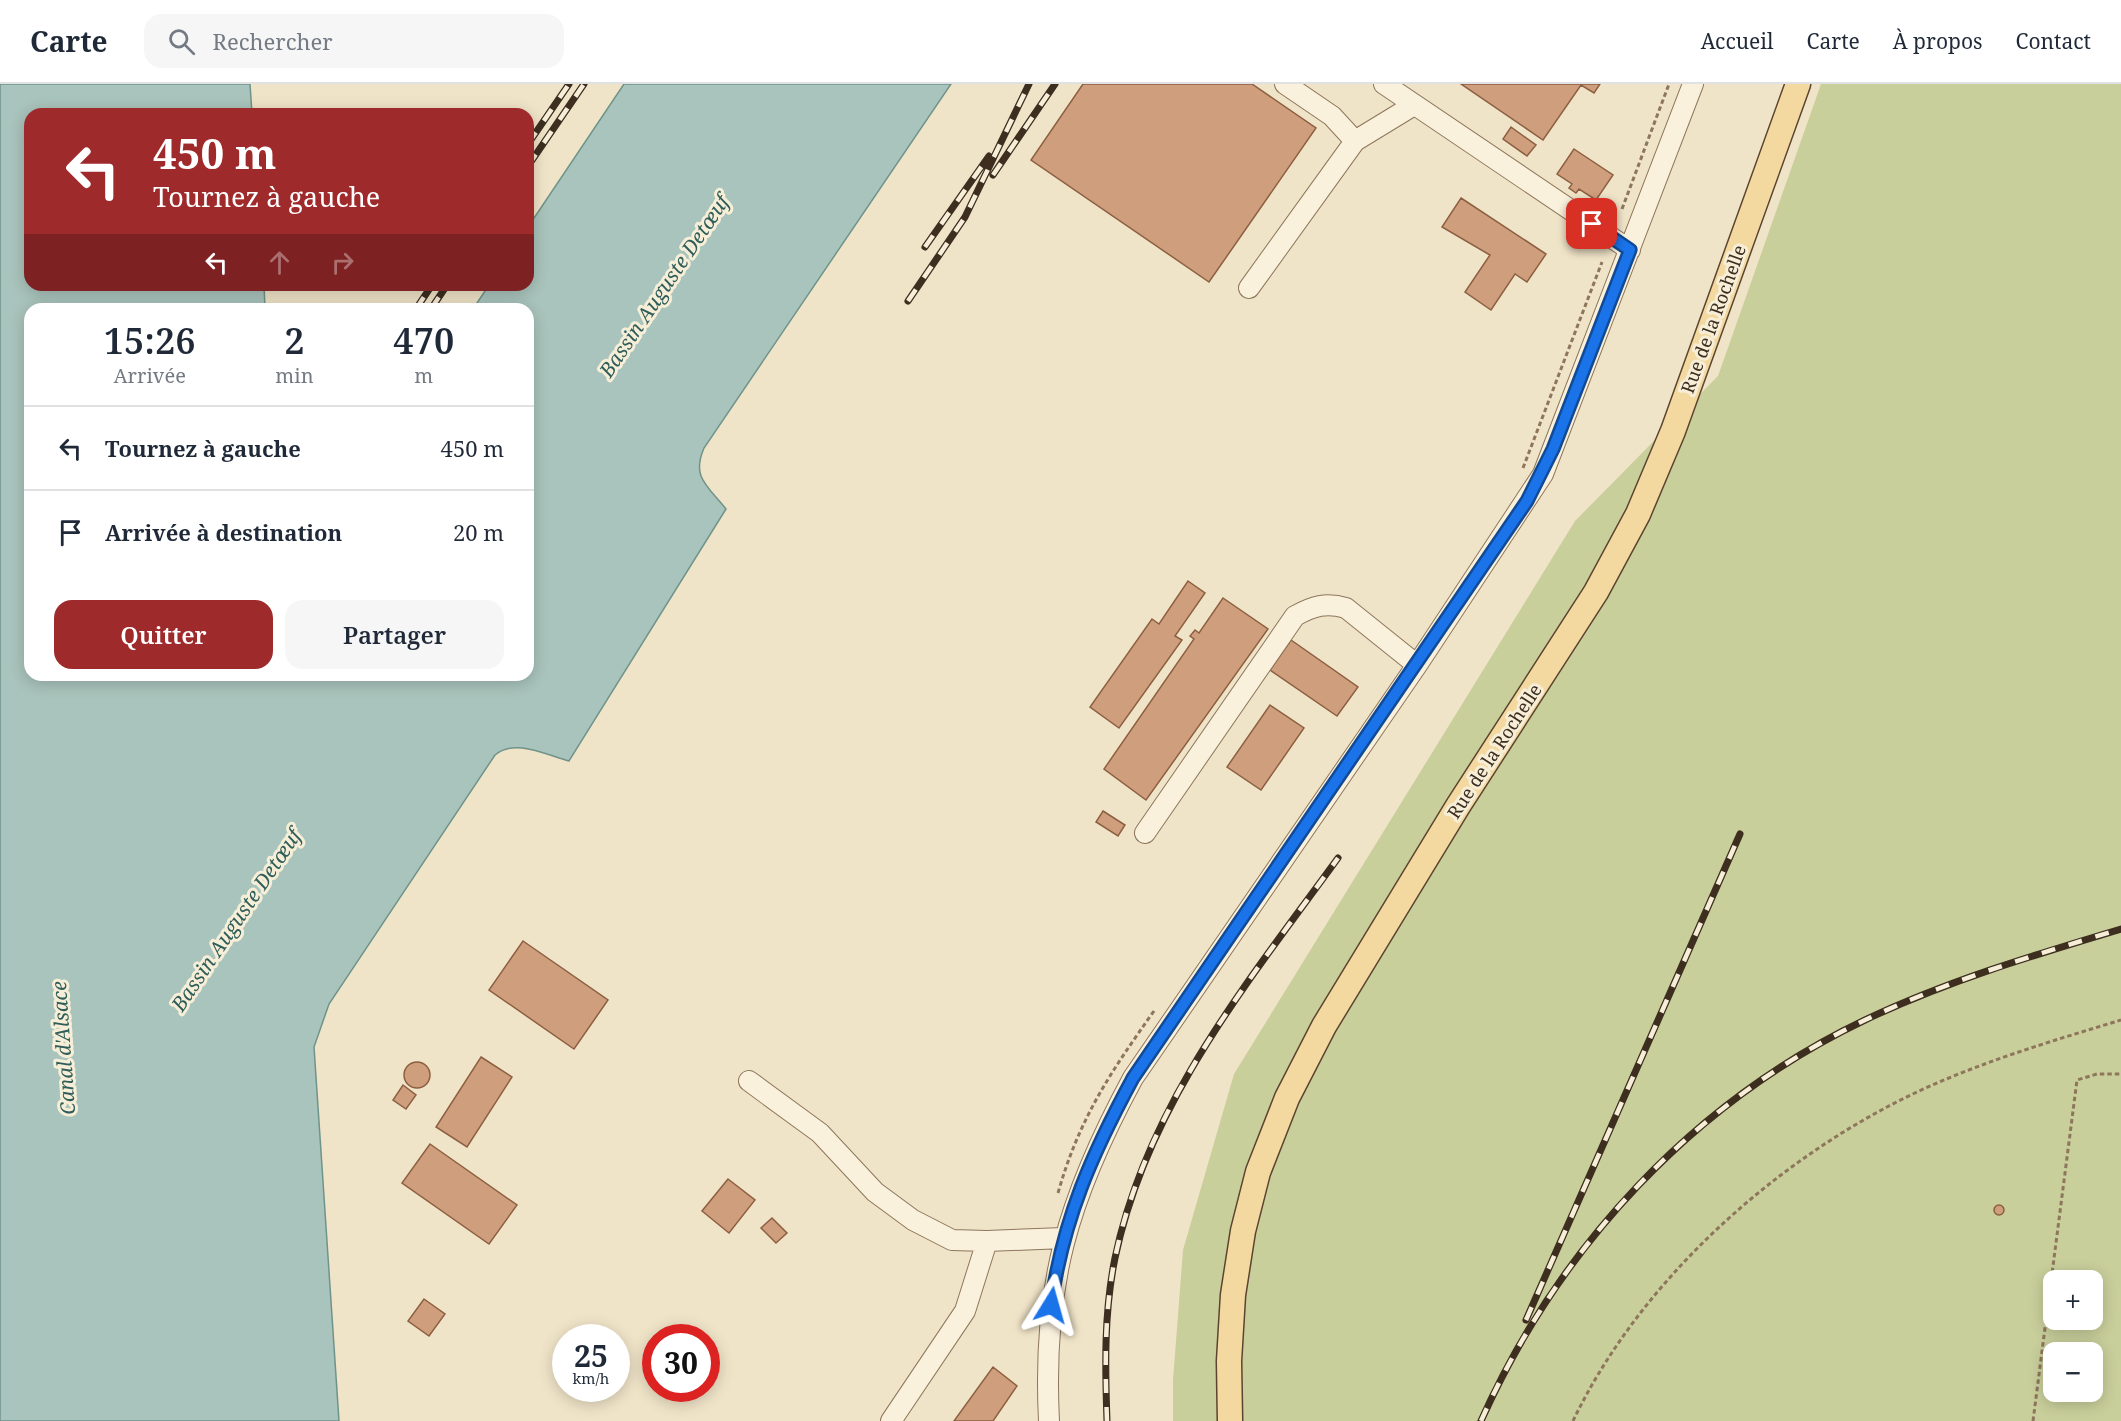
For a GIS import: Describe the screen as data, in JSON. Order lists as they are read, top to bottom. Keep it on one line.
{"streets":{"main road":["Rue de la Rochelle"]},"water":["Bassin Auguste Detœuf","Canal d'Alsace"],"page":{"header":"Carte","search":"Rechercher","nav":["Accueil","Carte","À propos","Contact"],"turn":["450 m","Tournez à gauche"],"eta":["15:26","Arrivée","2","min","470","m"],"list":[{"name":"Tournez à gauche","value":"450 m"},{"name":"Arrivée à destination","value":"20 m"}],"buttons":["Quitter","Partager"],"map_buttons":["+","−"],"speed":"25 km/h","limit":"30"}}
